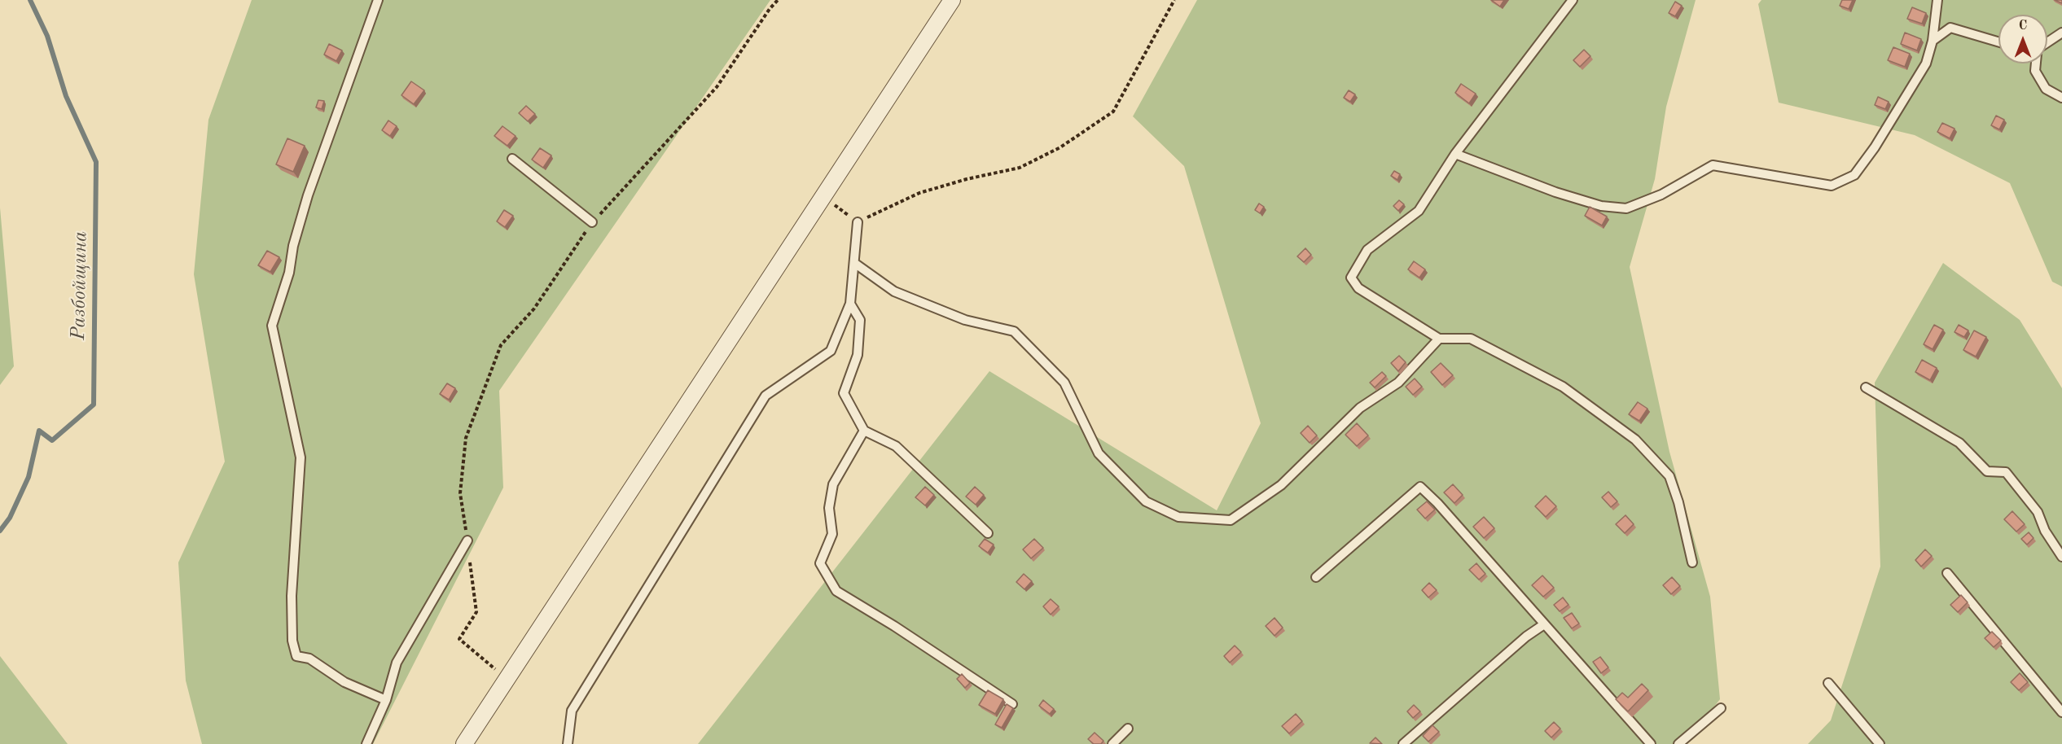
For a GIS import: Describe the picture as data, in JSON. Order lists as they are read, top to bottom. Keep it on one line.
{"water":["Разбойщина"],"north":"top"}
